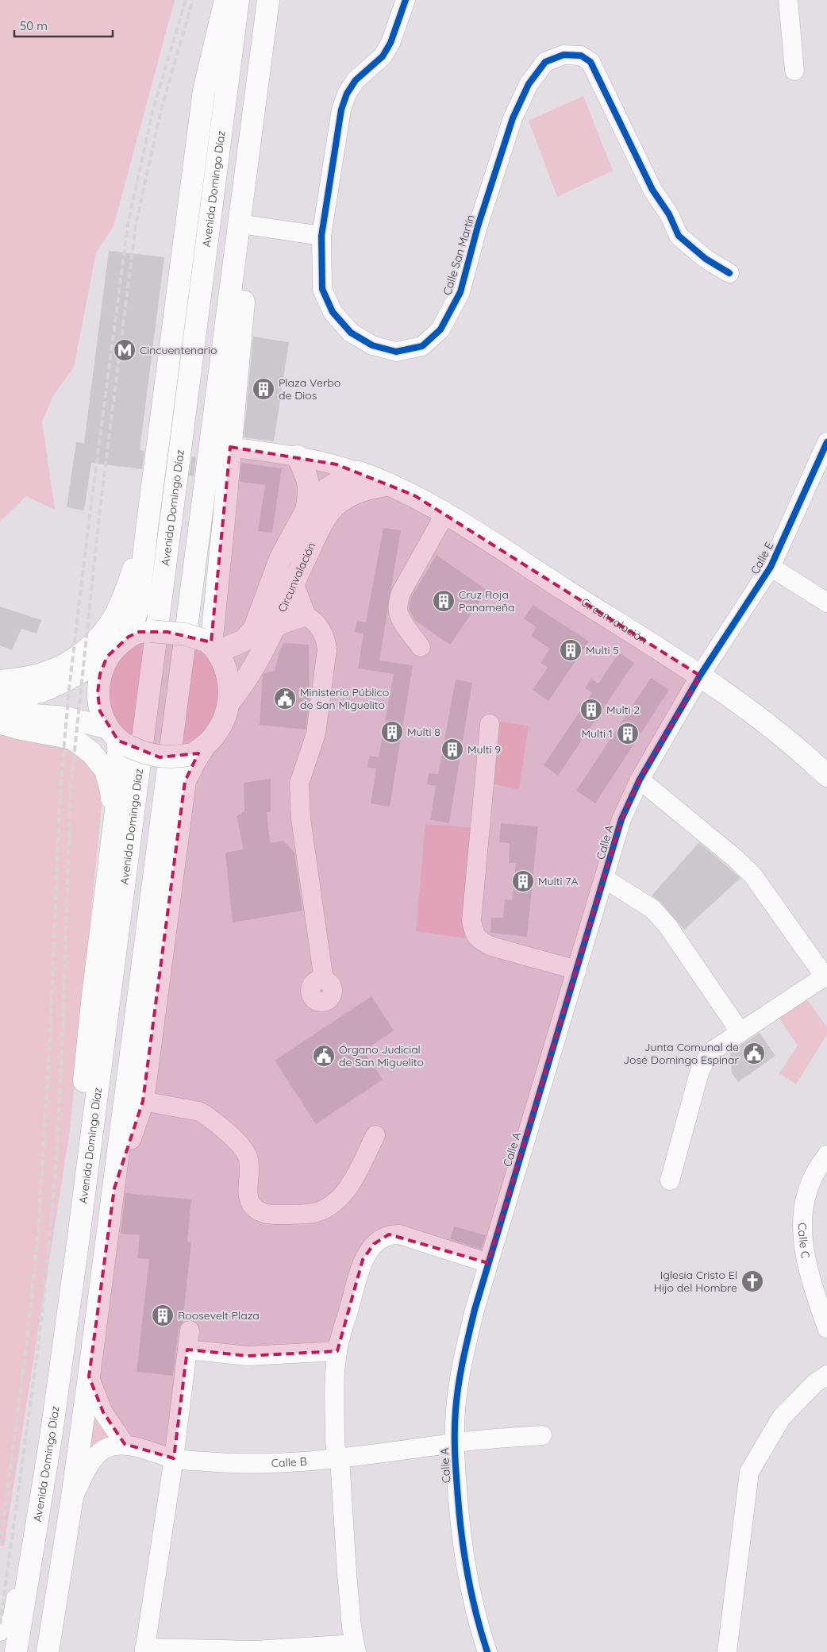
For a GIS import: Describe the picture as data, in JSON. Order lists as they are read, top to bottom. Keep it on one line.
{"streets":{"main road":["Avenida Domingo Díaz","Circunvalación"],"street":["Calle San Martín","Calle E","Calle A","Calle C","Calle B"]},"crossings":[["Calle E","Circunvalación"],["Calle E","Calle A"],["Circunvalación","Calle A"],["Calle A","Calle B"]],"places":{"metro station":["Cincuentenario"],"building":["Plaza Verbo de Dios","Cruz Roja Panameña","Multi 5","Multi 2","Multi 8","Multi 1","Multi 9","Multi 7A","Roosevelt Plaza"],"public building":["Ministerio Público de San Miguelito","Junta Comunal de José Domingo Espinar","Órgano Judicial de San Miguelito"],"church":["Iglesia Cristo El Hijo del Hombre"]},"scale_bar":"50 m"}
